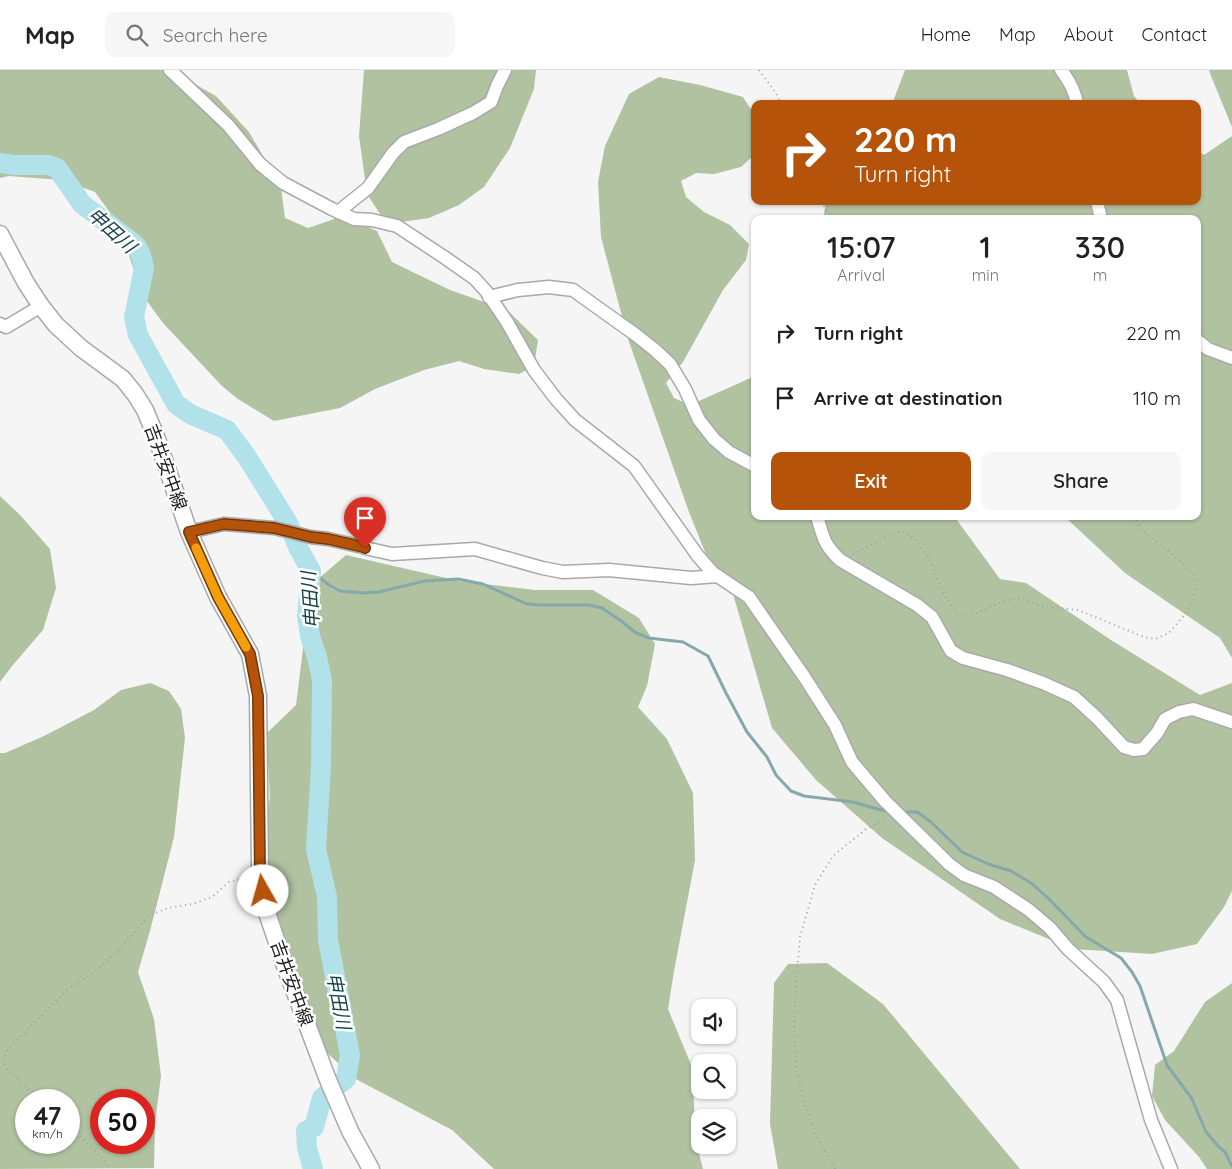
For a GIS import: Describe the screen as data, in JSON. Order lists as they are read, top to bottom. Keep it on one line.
{"streets":{"main road":["吉井安中線"]},"water":["申田川"],"page":{"header":"Map","search":"Search here","nav":["Home","Map","About","Contact"],"turn":["220 m","Turn right"],"eta":["15:07","Arrival","1","min","330","m"],"list":[{"name":"Turn right","value":"220 m"},{"name":"Arrive at destination","value":"110 m"}],"buttons":["Exit","Share"],"speed":"47 km/h","limit":"50"}}
